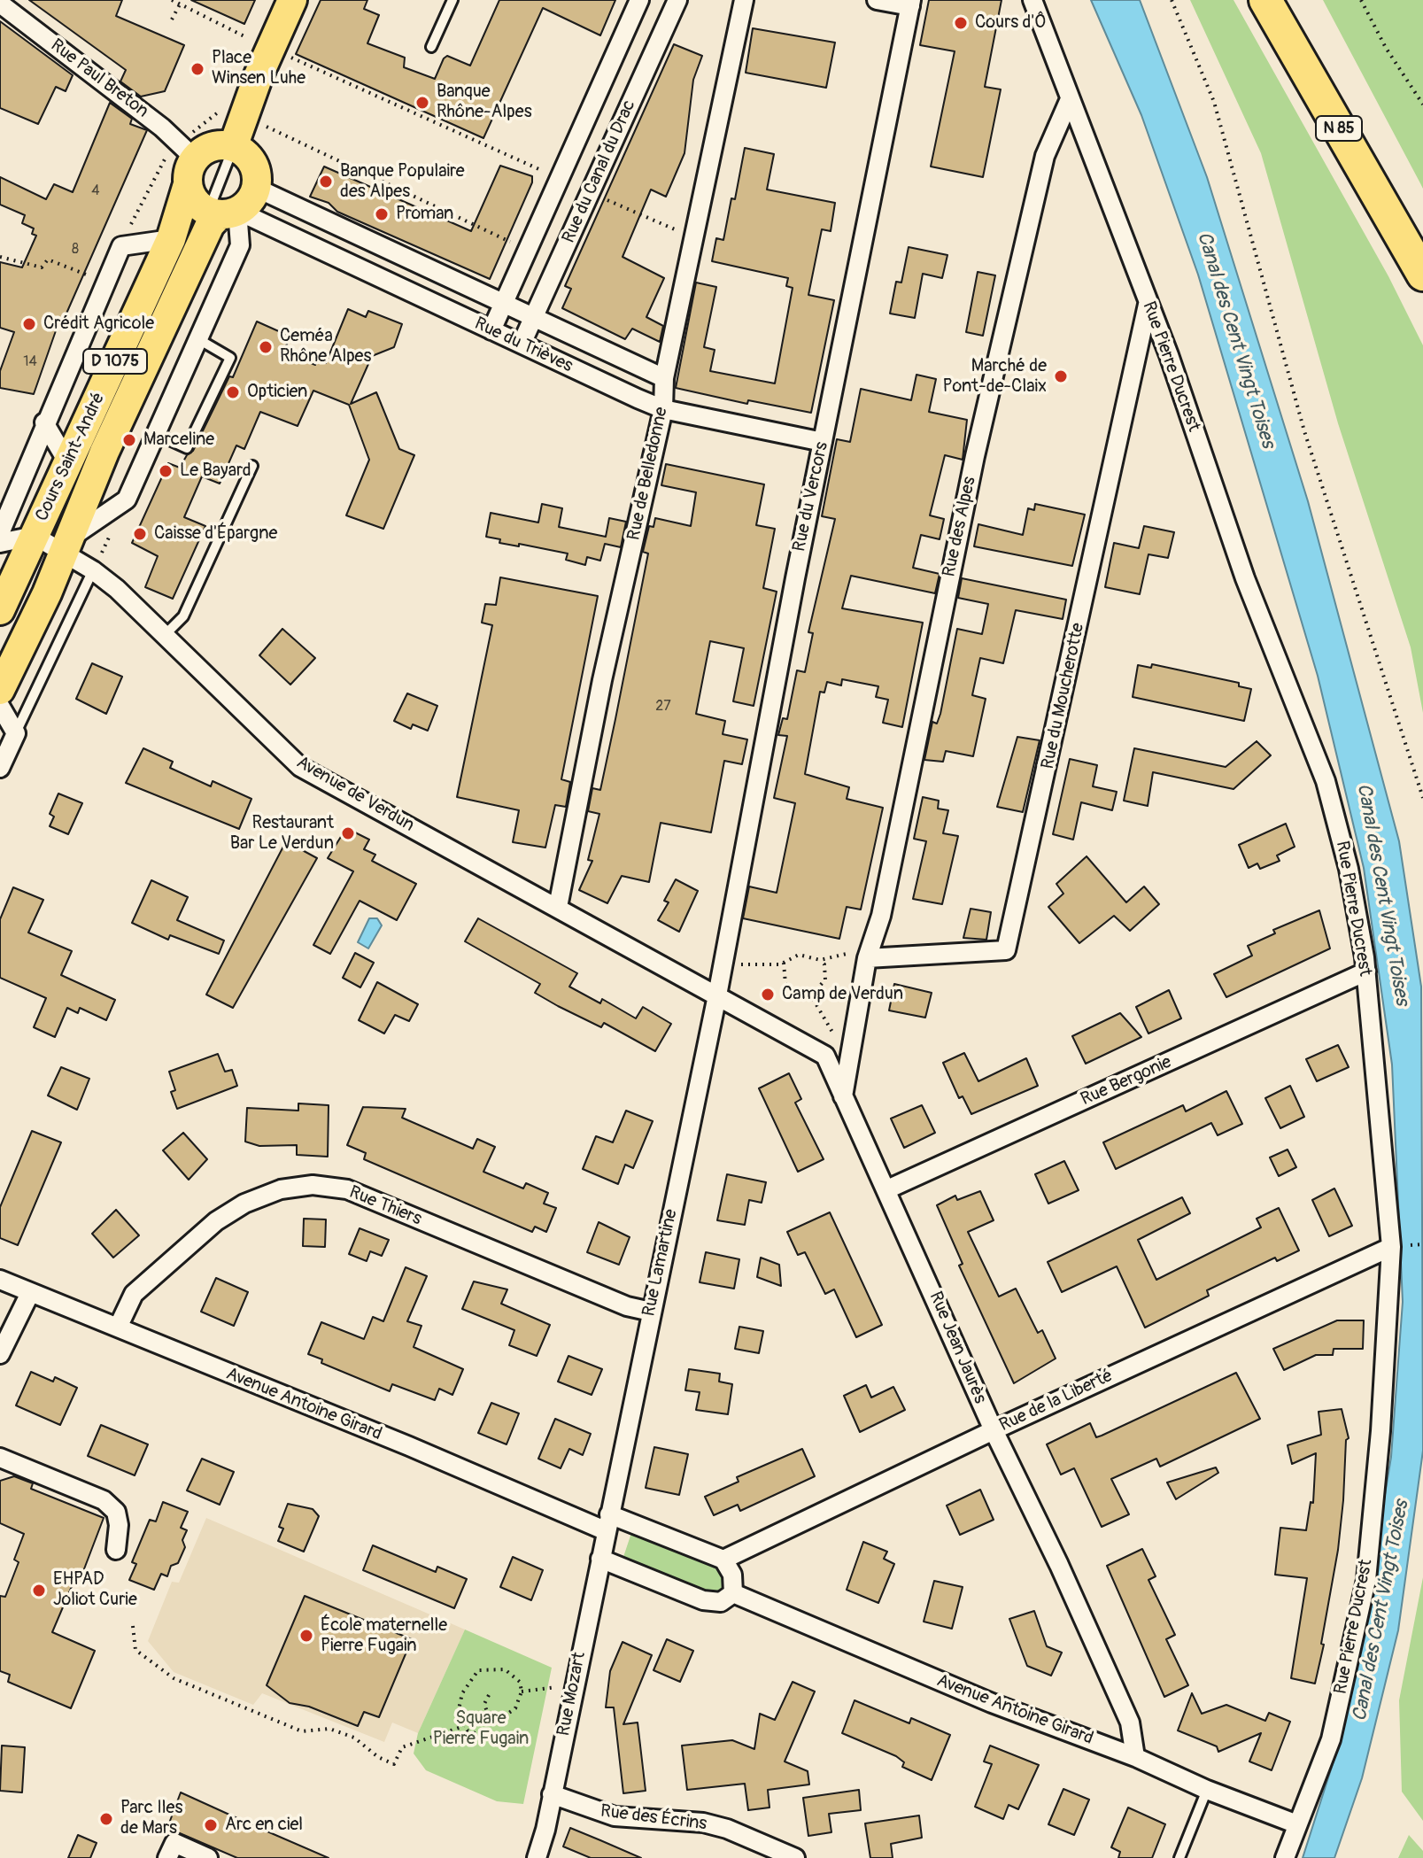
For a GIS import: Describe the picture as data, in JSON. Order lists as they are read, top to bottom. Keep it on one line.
{"streets":{"highway":["N 85"],"main road":["D 1075","Cours Saint-André"],"street":["Rue Paul Breton","Rue du Canal du Drac","Rue du Trièves","Rue Pierre Ducrest","Rue de Belledonne","Rue du Vercors","Rue des Alpes","Rue du Moucherotte","Avenue de Verdun","Rue Bergonie","Rue Thiers","Rue Lamartine","Rue Jean Jaurès","Rue de la Liberté","Avenue Antoine Girard","Rue Mozart","Rue des Écrins"]},"crossings":[["Rue Paul Breton","Cours Saint-André"],["Rue du Canal du Drac","Rue du Trièves"],["Rue du Trièves","Cours Saint-André"],["Rue du Trièves","Rue de Belledonne"],["Rue du Trièves","Rue du Vercors"],["Rue Pierre Ducrest","Rue des Alpes"],["Rue Pierre Ducrest","Rue du Moucherotte"],["Rue Pierre Ducrest","Rue Bergonie"],["Rue Pierre Ducrest","Rue de la Liberté"],["Rue Pierre Ducrest","Avenue Antoine Girard"],["Cours Saint-André","Avenue de Verdun"],["Rue de Belledonne","Avenue de Verdun"],["Rue du Vercors","Avenue de Verdun"],["Rue du Vercors","Rue Lamartine"],["Rue des Alpes","Rue du Moucherotte"],["Rue des Alpes","Avenue de Verdun"],["Rue des Alpes","Rue Jean Jaurès"],["Avenue de Verdun","Rue Lamartine"],["Avenue de Verdun","Rue Jean Jaurès"],["Rue Bergonie","Rue Jean Jaurès"],["Rue Thiers","Rue Lamartine"],["Rue Thiers","Avenue Antoine Girard"],["Rue Lamartine","Avenue Antoine Girard"],["Rue Lamartine","Rue Mozart"],["Rue Jean Jaurès","Rue de la Liberté"],["Rue Jean Jaurès","Avenue Antoine Girard"],["Rue de la Liberté","Avenue Antoine Girard"],["Avenue Antoine Girard","Rue Mozart"],["Rue Mozart","Rue des Écrins"]],"water":["Canal des Cent Vingt Toises"],"parks":["Square Pierre Fugain"],"places":["Cours d'Ô","Place Winsen Luhe","Banque Rhône-Alpes","Banque Populaire des Alpes","Proman","Crédit Agricole","Ceméa Rhône Alpes","Marché de Pont-de-Claix","Opticien","Marceline","Le Bayard","Caisse d'Épargne","Restaurant Bar Le Verdun","Camp de Verdun","EHPAD Joliot Curie","École maternelle Pierre Fugain","Parc Iles de Mars","Arc en ciel"],"house_numbers":["4","8","14","27"]}
